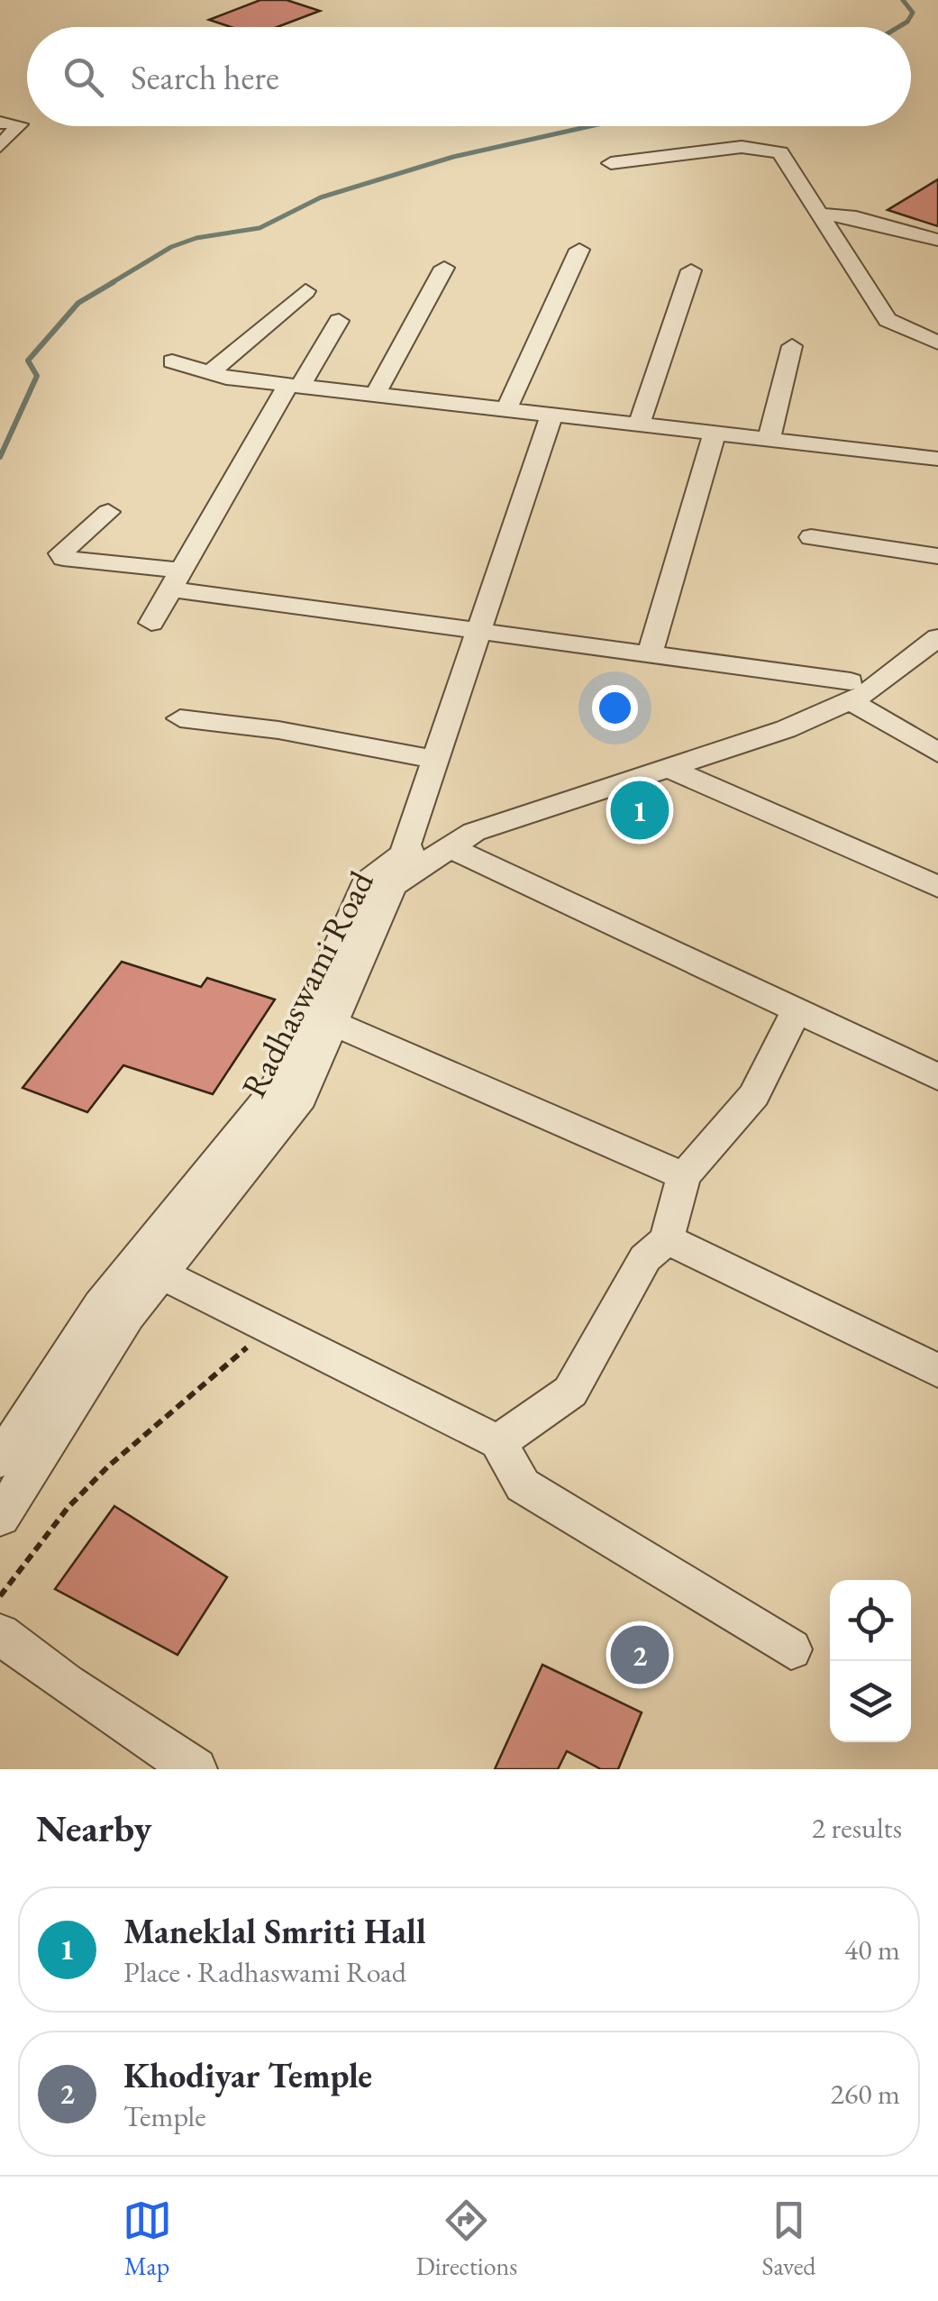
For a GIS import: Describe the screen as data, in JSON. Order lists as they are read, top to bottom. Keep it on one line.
{"streets":{"street":["Radhaswami Road"]},"page":{"search":"Search here","pins":["1","2"],"heading":["Nearby","2 results"],"list":[{"mark":"1","name":"Maneklal Smriti Hall","note":"Place · Radhaswami Road","value":"40 m"},{"mark":"2","name":"Khodiyar Temple","note":"Temple","value":"260 m"}],"nav":["Map","Directions","Saved"]}}
